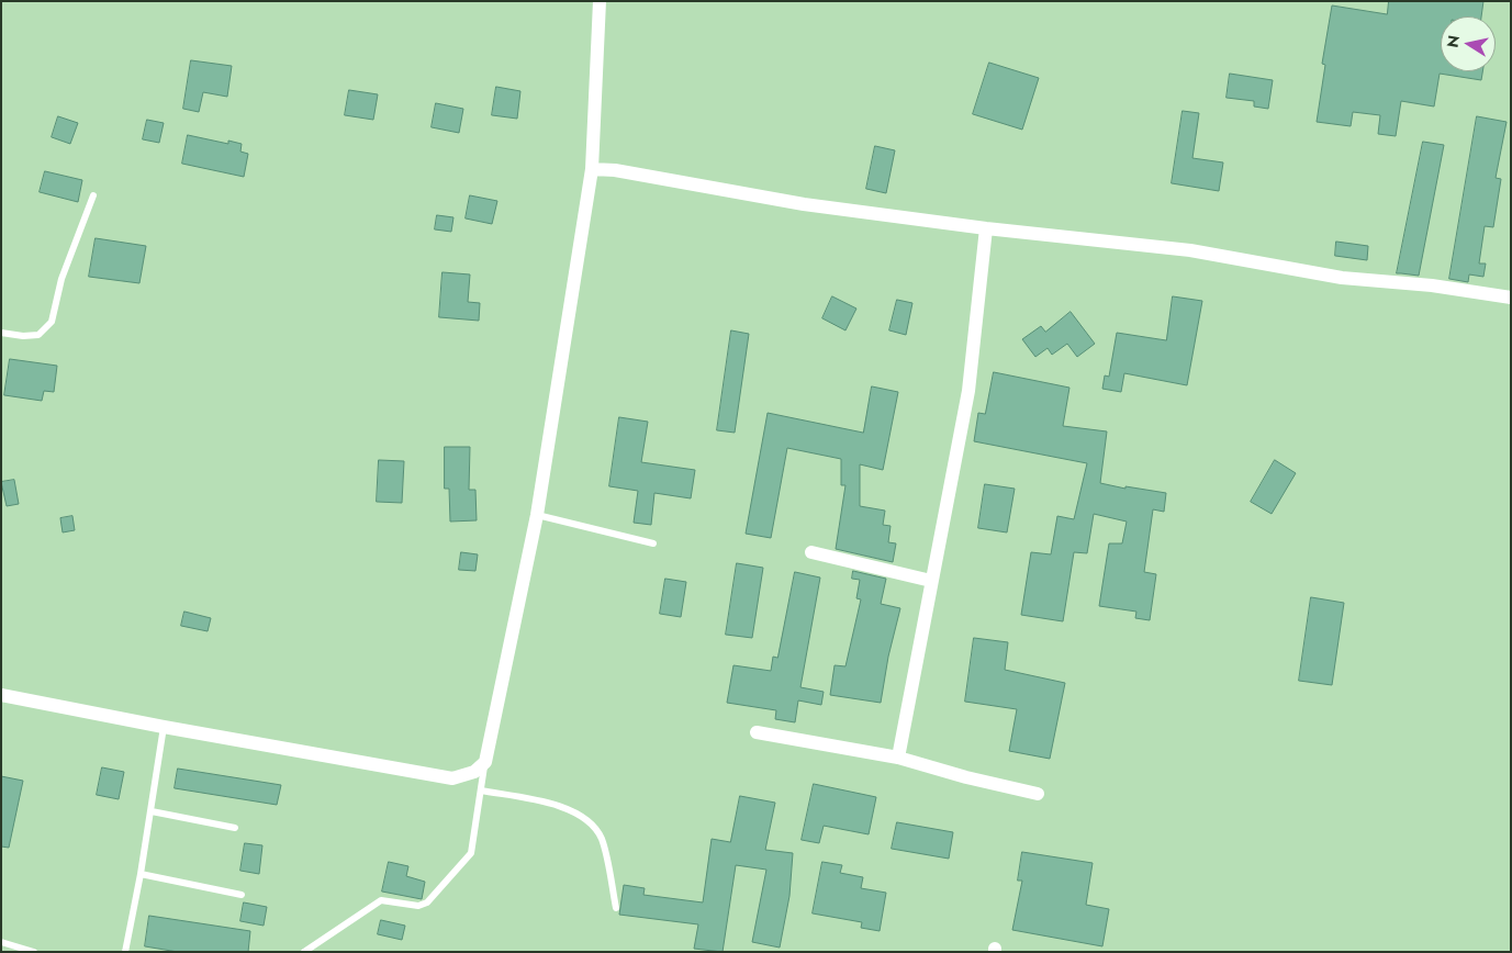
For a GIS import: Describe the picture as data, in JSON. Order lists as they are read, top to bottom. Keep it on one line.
{"north":"left"}
